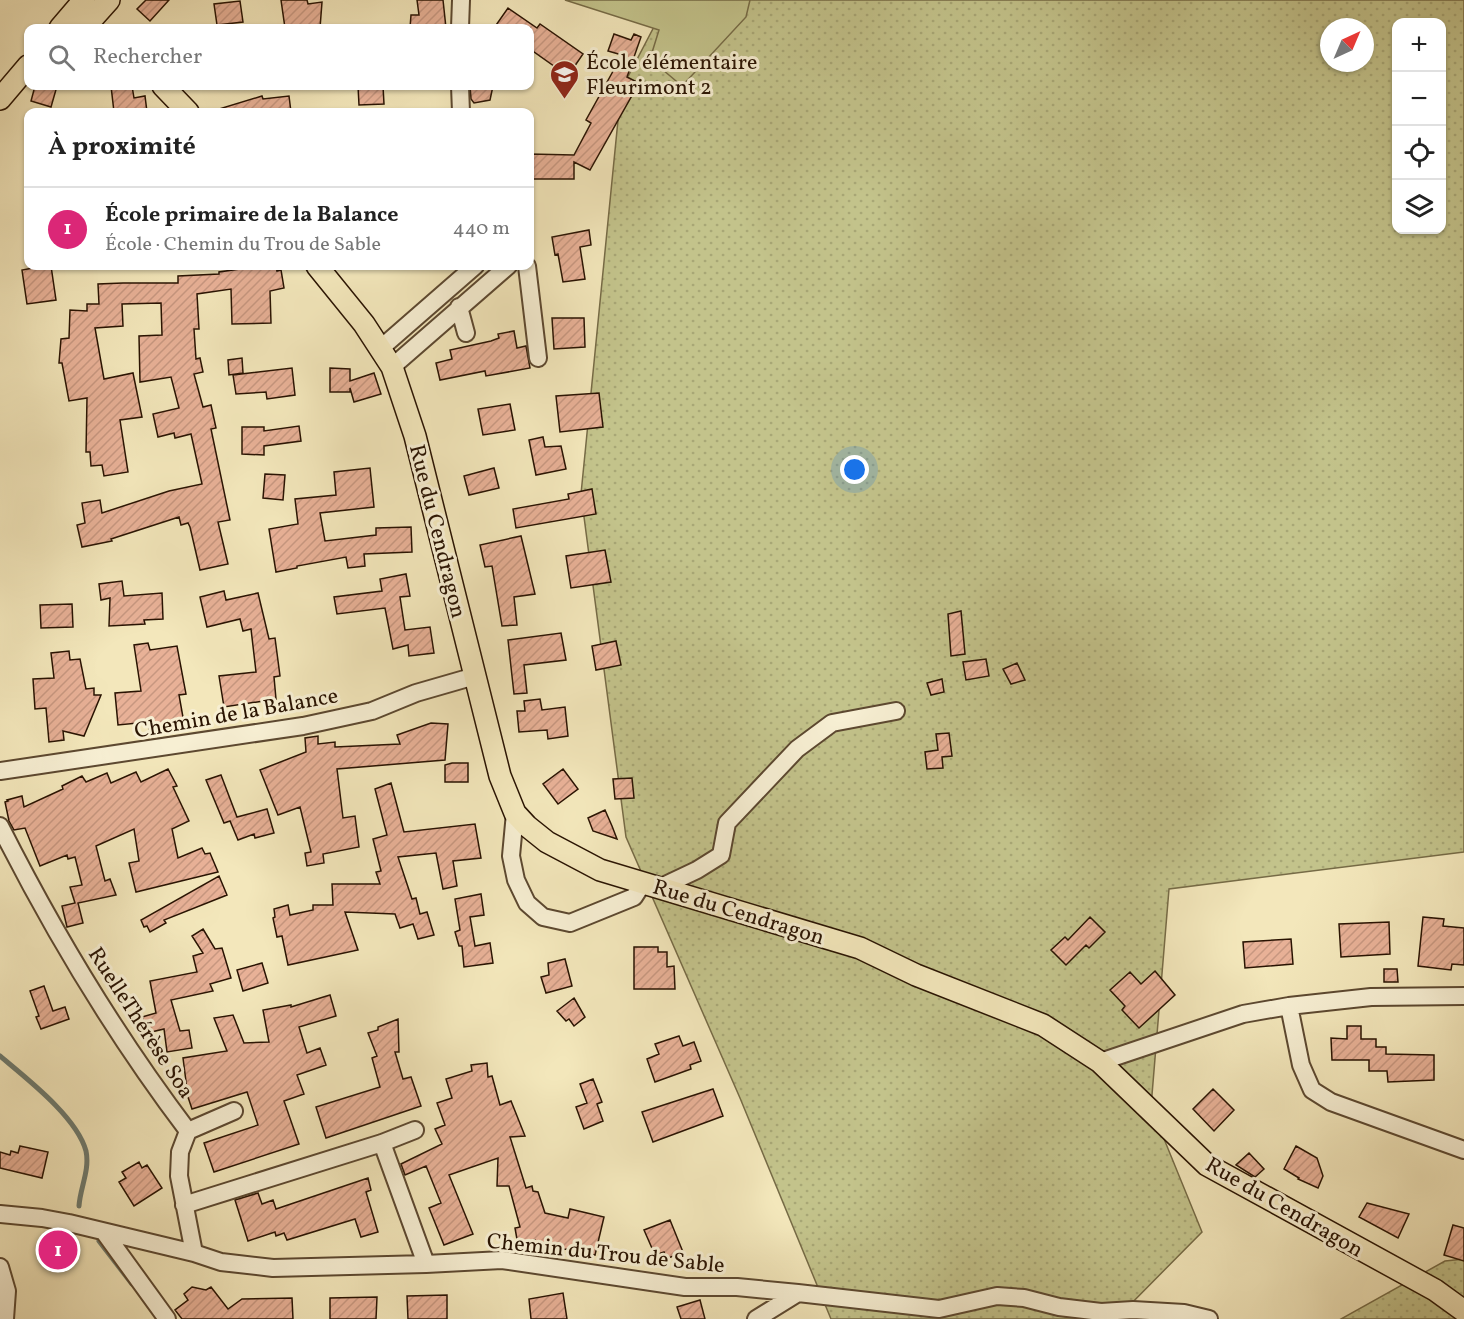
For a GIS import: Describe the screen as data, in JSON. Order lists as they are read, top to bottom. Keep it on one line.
{"streets":{"main road":["Rue du Cendragon"],"street":["Chemin de la Balance","RuelleThérèse Soa","Chemin du Trou de Sable"]},"crossings":[["Rue du Cendragon","Chemin de la Balance"],["RuelleThérèse Soa","Chemin du Trou de Sable"]],"places":{"school or university":["École élémentaire Fleurimont 2"]},"north":"top right","page":{"map_buttons":["+","−"],"search":"Rechercher","heading":"À proximité","list":[{"mark":"1","name":"École primaire de la Balance","note":"École · Chemin du Trou de Sable","value":"440 m"}],"pins":"1"}}
